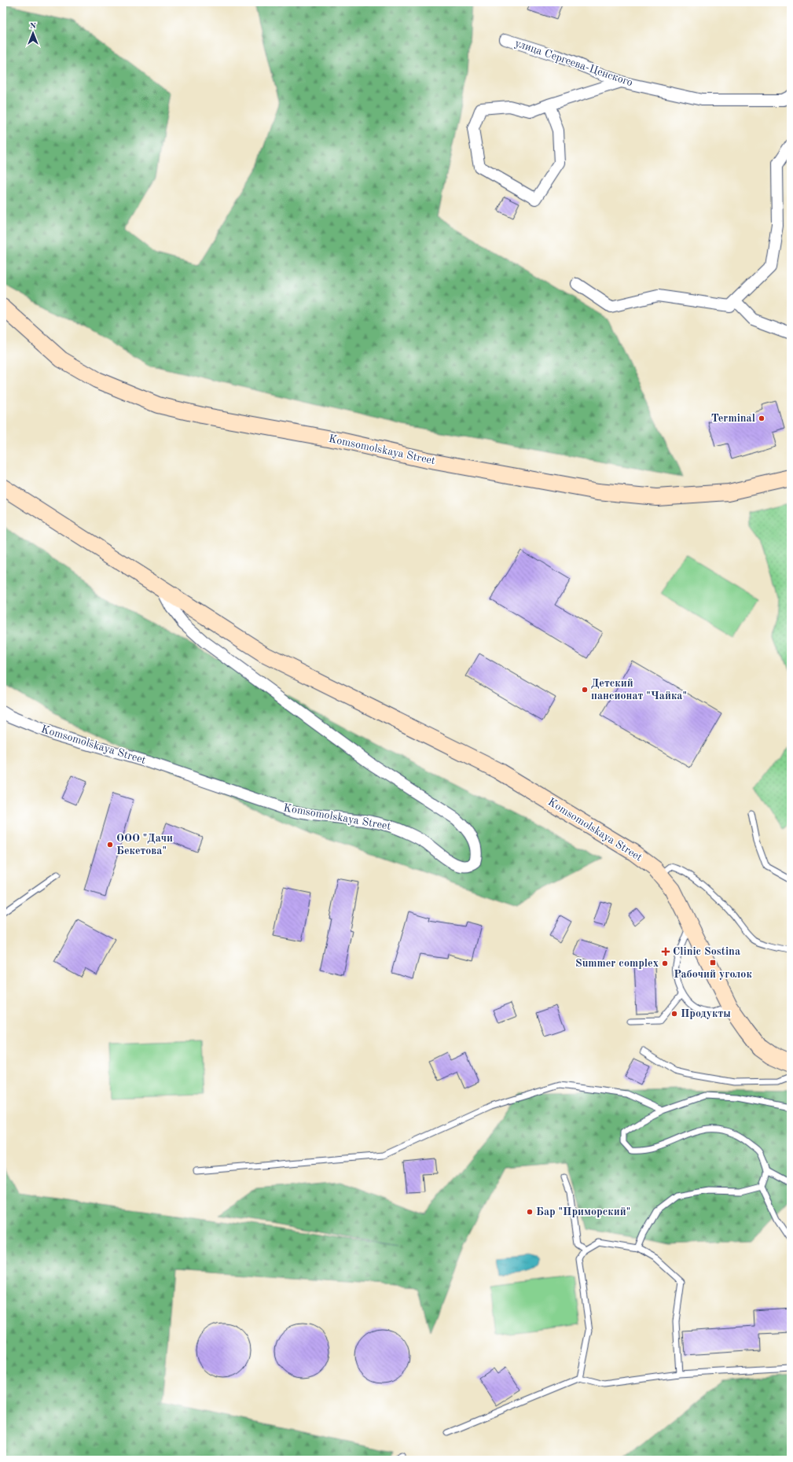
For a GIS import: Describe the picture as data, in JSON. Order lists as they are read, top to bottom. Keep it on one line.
{"streets":{"main road":["Komsomolskaya Street"],"street":["улица Сергеева-Ценского"]},"places":{"other":["Terminal","Детский пансионат \"Чайка\"","ООО \"Дачи Бекетова\"","Summer complex","Продукты","Бар \"Приморский\""],"health":["Clinic Sostina"],"transit":["Рабочий уголок"]},"north":"top"}
